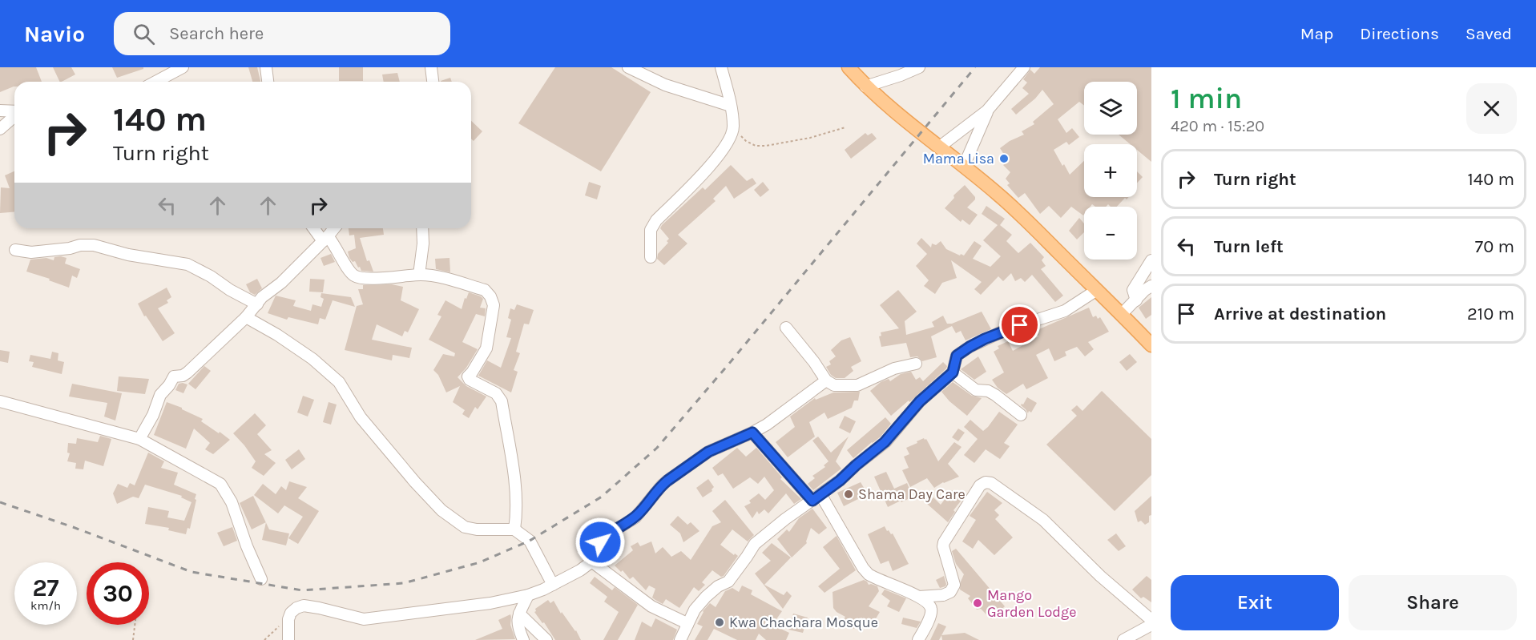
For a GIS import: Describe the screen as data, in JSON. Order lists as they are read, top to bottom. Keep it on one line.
{"places":["Mama Lisa","Shama Day Care","Mango Garden Lodge","Kwa Chachara Mosque"],"page":{"header":"Navio","search":"Search here","nav":["Map","Directions","Saved"],"heading":["1 min","420 m · 15:20"],"map_buttons":["+","−"],"turn":["140 m","Turn right"],"list":[{"name":"Turn right","value":"140 m"},{"name":"Turn left","value":"70 m"},{"name":"Arrive at destination","value":"210 m"}],"speed":"27 km/h","limit":"30","buttons":["Exit","Share"]}}
